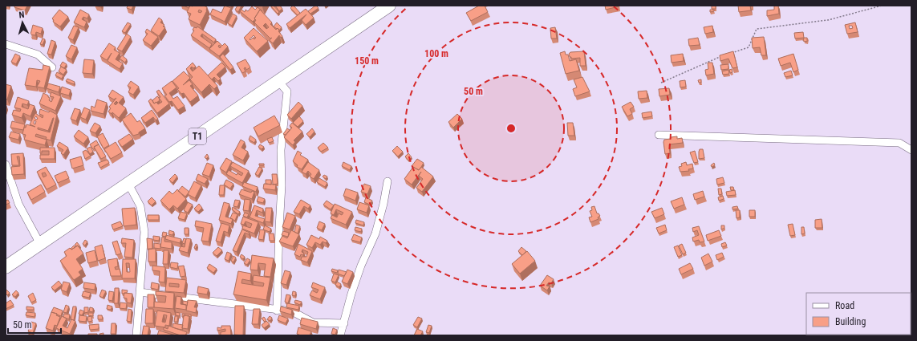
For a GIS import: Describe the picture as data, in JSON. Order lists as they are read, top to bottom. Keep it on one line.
{"streets":{"highway":["T1"]},"legend":["Road","Building"],"scale_bar":"50 m","north":"top","rings":["100 m","150 m","50 m"]}
